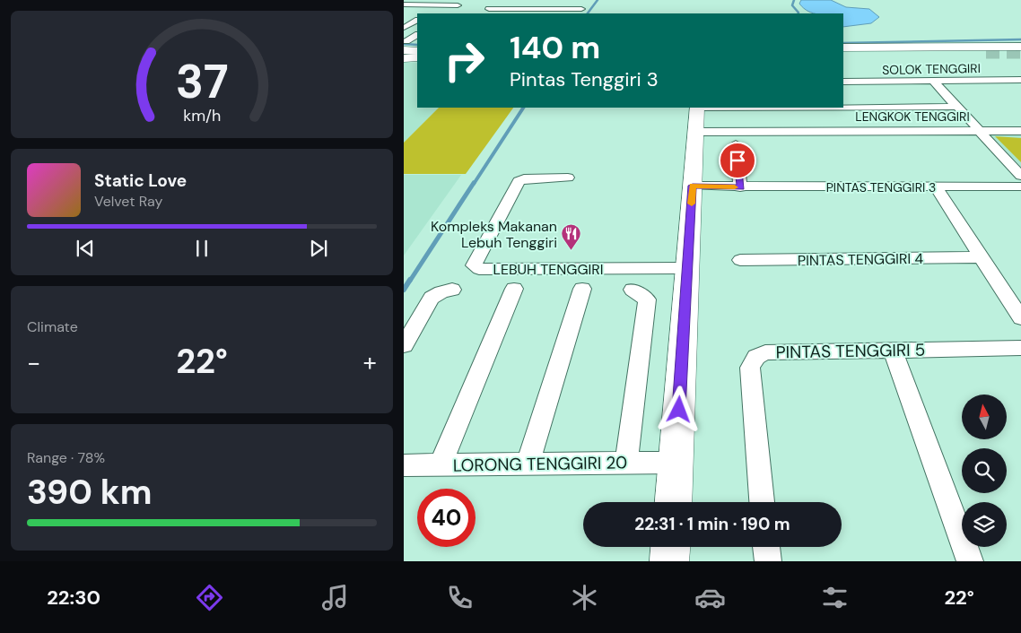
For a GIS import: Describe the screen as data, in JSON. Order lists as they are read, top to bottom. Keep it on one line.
{"streets":{"street":["SOLOK TENGGIRI","LENGKOK TENGGIRI","PINTAS TENGGIRI 3","PINTAS TENGGIRI 4","LEBUH TENGGIRI","PINTAS TENGGIRI 5","LORONG TENGGIRI 20"]},"places":{"restaurant":["Kompleks Makanan Lebuh Tenggiri"]},"north":"top","page":{"turn":["140 m","Pintas Tenggiri 3"],"song":["Static Love","Velvet Ray"],"tile":["Climate",["Range · 78%","390 km"]],"heat":["−","22°","+"],"limit":"40","trip":"22:31 · 1 min · 190 m","tabs":["22:30","22°"],"gauge":["37","km/h"]}}
